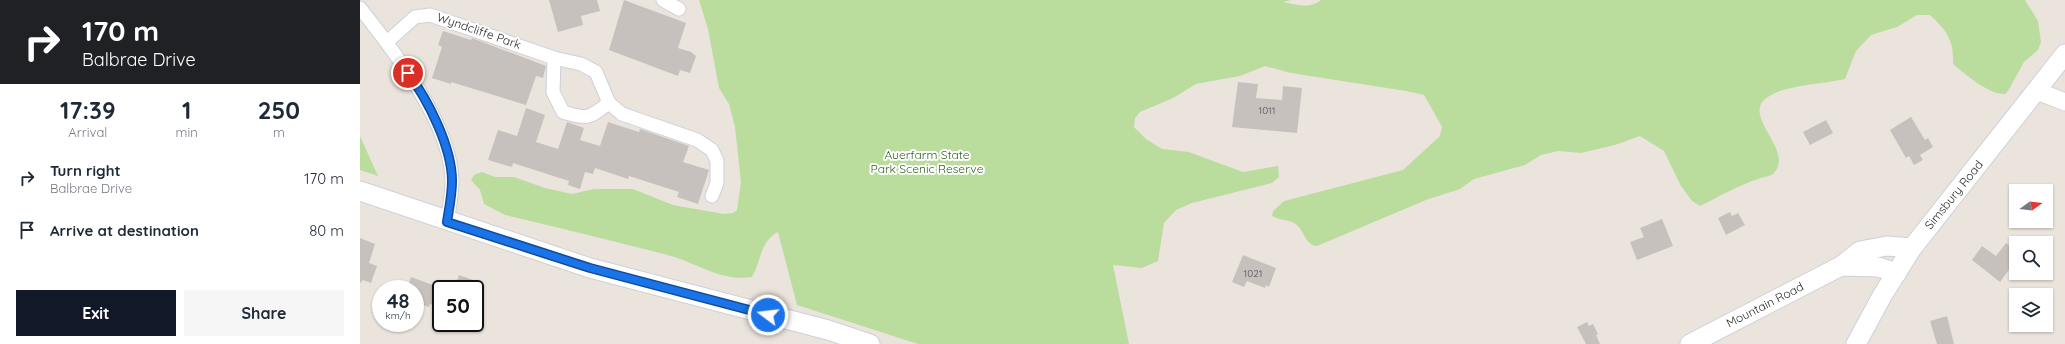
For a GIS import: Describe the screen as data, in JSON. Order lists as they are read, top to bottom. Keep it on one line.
{"streets":{"main road":["Simsbury Road","Mountain Road"],"street":["Wyndcliffe Park"]},"crossings":[["Simsbury Road","Mountain Road"]],"parks":["Auerfarm State Park Scenic Reserve"],"house_numbers":["1011","1021"],"north":"right","page":{"turn":["170 m","Balbrae Drive"],"eta":["17:39","Arrival","1","min","250","m"],"list":[{"name":"Turn right","note":"Balbrae Drive","value":"170 m"},{"name":"Arrive at destination","value":"80 m"}],"speed":"48 km/h","limit":"50","buttons":["Exit","Share"]}}
